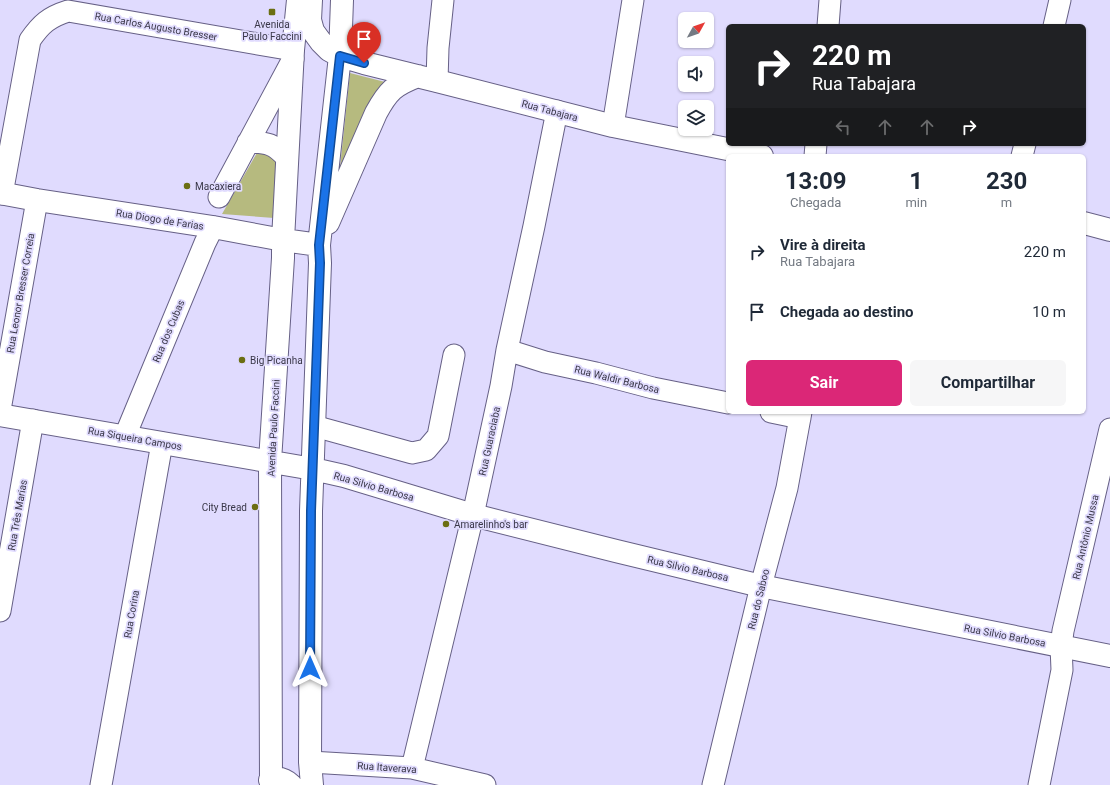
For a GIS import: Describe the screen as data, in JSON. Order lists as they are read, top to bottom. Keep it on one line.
{"streets":{"street":["Rua Carlos Augusto Bresser","Rua Tabajara","Rua Diogo de Farias","Rua Leonor Bresser Correia","Rua dos Cubas","Rua Waldir Barbosa","Avenida Paulo Faccini","Rua Siqueira Campos","Rua Guaraciaba","Rua Silvio Barbosa","Rua Três Marias","Rua Antônio Mussa","Rua do Saboo","Rua Corina","Rua Itaverava"]},"crossings":[["Rua Carlos Augusto Bresser","Rua Diogo de Farias"],["Rua Carlos Augusto Bresser","Avenida Paulo Faccini"],["Rua Tabajara","Rua Guaraciaba"],["Rua Diogo de Farias","Rua Leonor Bresser Correia"],["Rua Diogo de Farias","Rua dos Cubas"],["Rua Diogo de Farias","Avenida Paulo Faccini"],["Rua dos Cubas","Rua Siqueira Campos"],["Rua Waldir Barbosa","Rua Guaraciaba"],["Avenida Paulo Faccini","Rua Siqueira Campos"],["Avenida Paulo Faccini","Rua Silvio Barbosa"],["Rua Siqueira Campos","Rua Silvio Barbosa"],["Rua Siqueira Campos","Rua Três Marias"],["Rua Siqueira Campos","Rua Corina"],["Rua Guaraciaba","Rua Silvio Barbosa"],["Rua Guaraciaba","Rua Itaverava"],["Rua Silvio Barbosa","Rua Antônio Mussa"],["Rua Silvio Barbosa","Rua do Saboo"]],"places":{"transit":["Avenida Paulo Faccini"],"other":["Macaxiera","Big Picanha","City Bread","Amarelinho's bar"]},"north":"top right","page":{"turn":["220 m","Rua Tabajara"],"eta":["13:09","Chegada","1","min","230","m"],"list":[{"name":"Vire à direita","note":"Rua Tabajara","value":"220 m"},{"name":"Chegada ao destino","value":"10 m"}],"buttons":["Sair","Compartilhar"]}}
